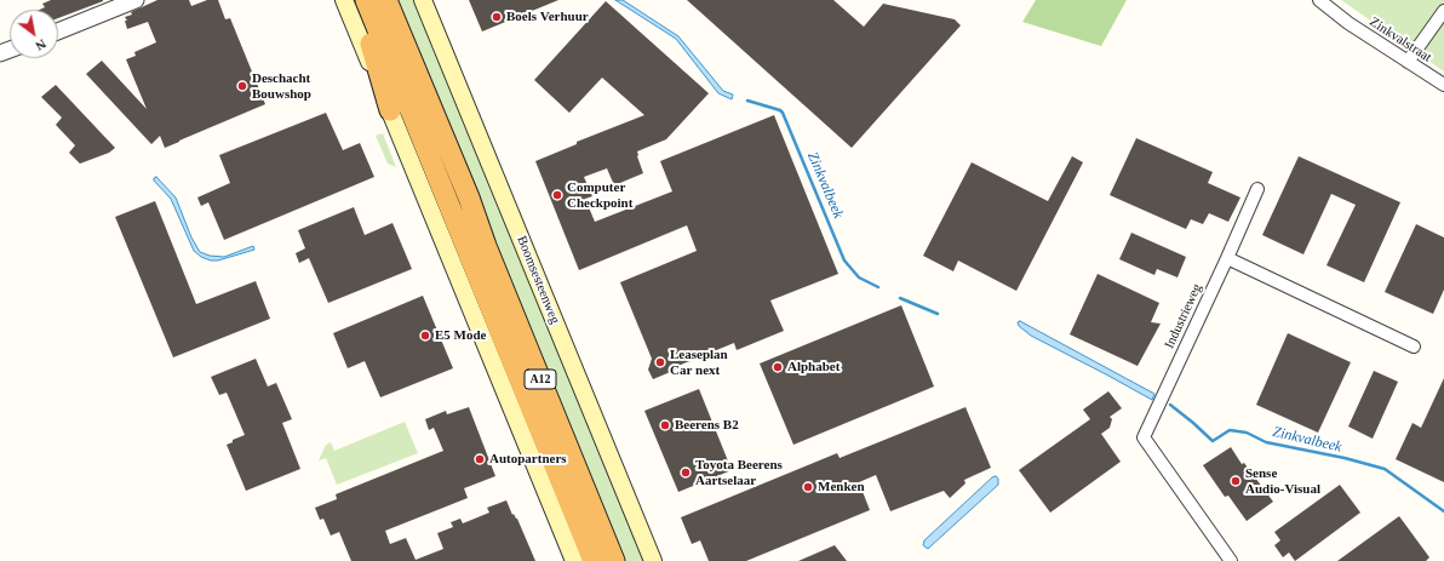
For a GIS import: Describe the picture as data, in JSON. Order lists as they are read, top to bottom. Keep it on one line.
{"streets":{"highway":["A12"],"main road":["Boomsesteenweg"],"street":["Zinkvalstraat","Industrieweg"]},"water":["Zinkvalbeek"],"places":["Boels Verhuur","Deschacht Bouwshop","Computer Checkpoint","E5 Mode","Leaseplan Car next","Alphabet","Beerens B2","Autopartners","Toyota Beerens Aartselaar","Sense Audio-Visual","Menken"],"north":"bottom right"}
